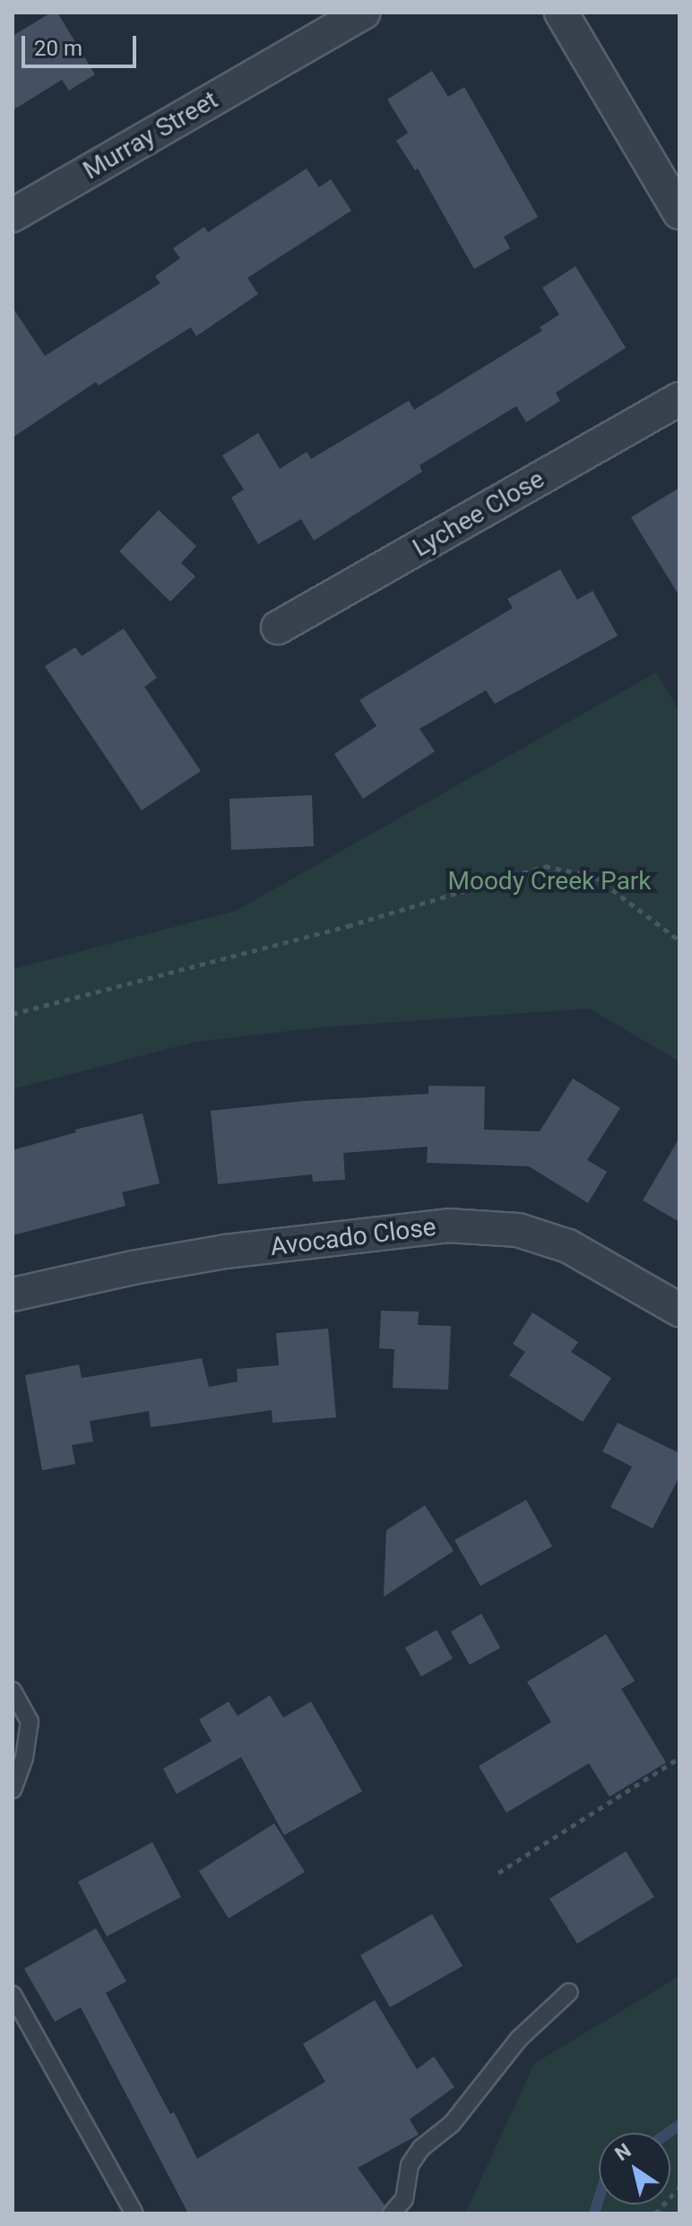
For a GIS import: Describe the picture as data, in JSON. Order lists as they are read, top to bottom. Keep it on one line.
{"streets":{"street":["Murray Street","Lychee Close","Avocado Close"]},"parks":["Moody Creek Park"],"scale_bar":"20 m","north":"top left"}
